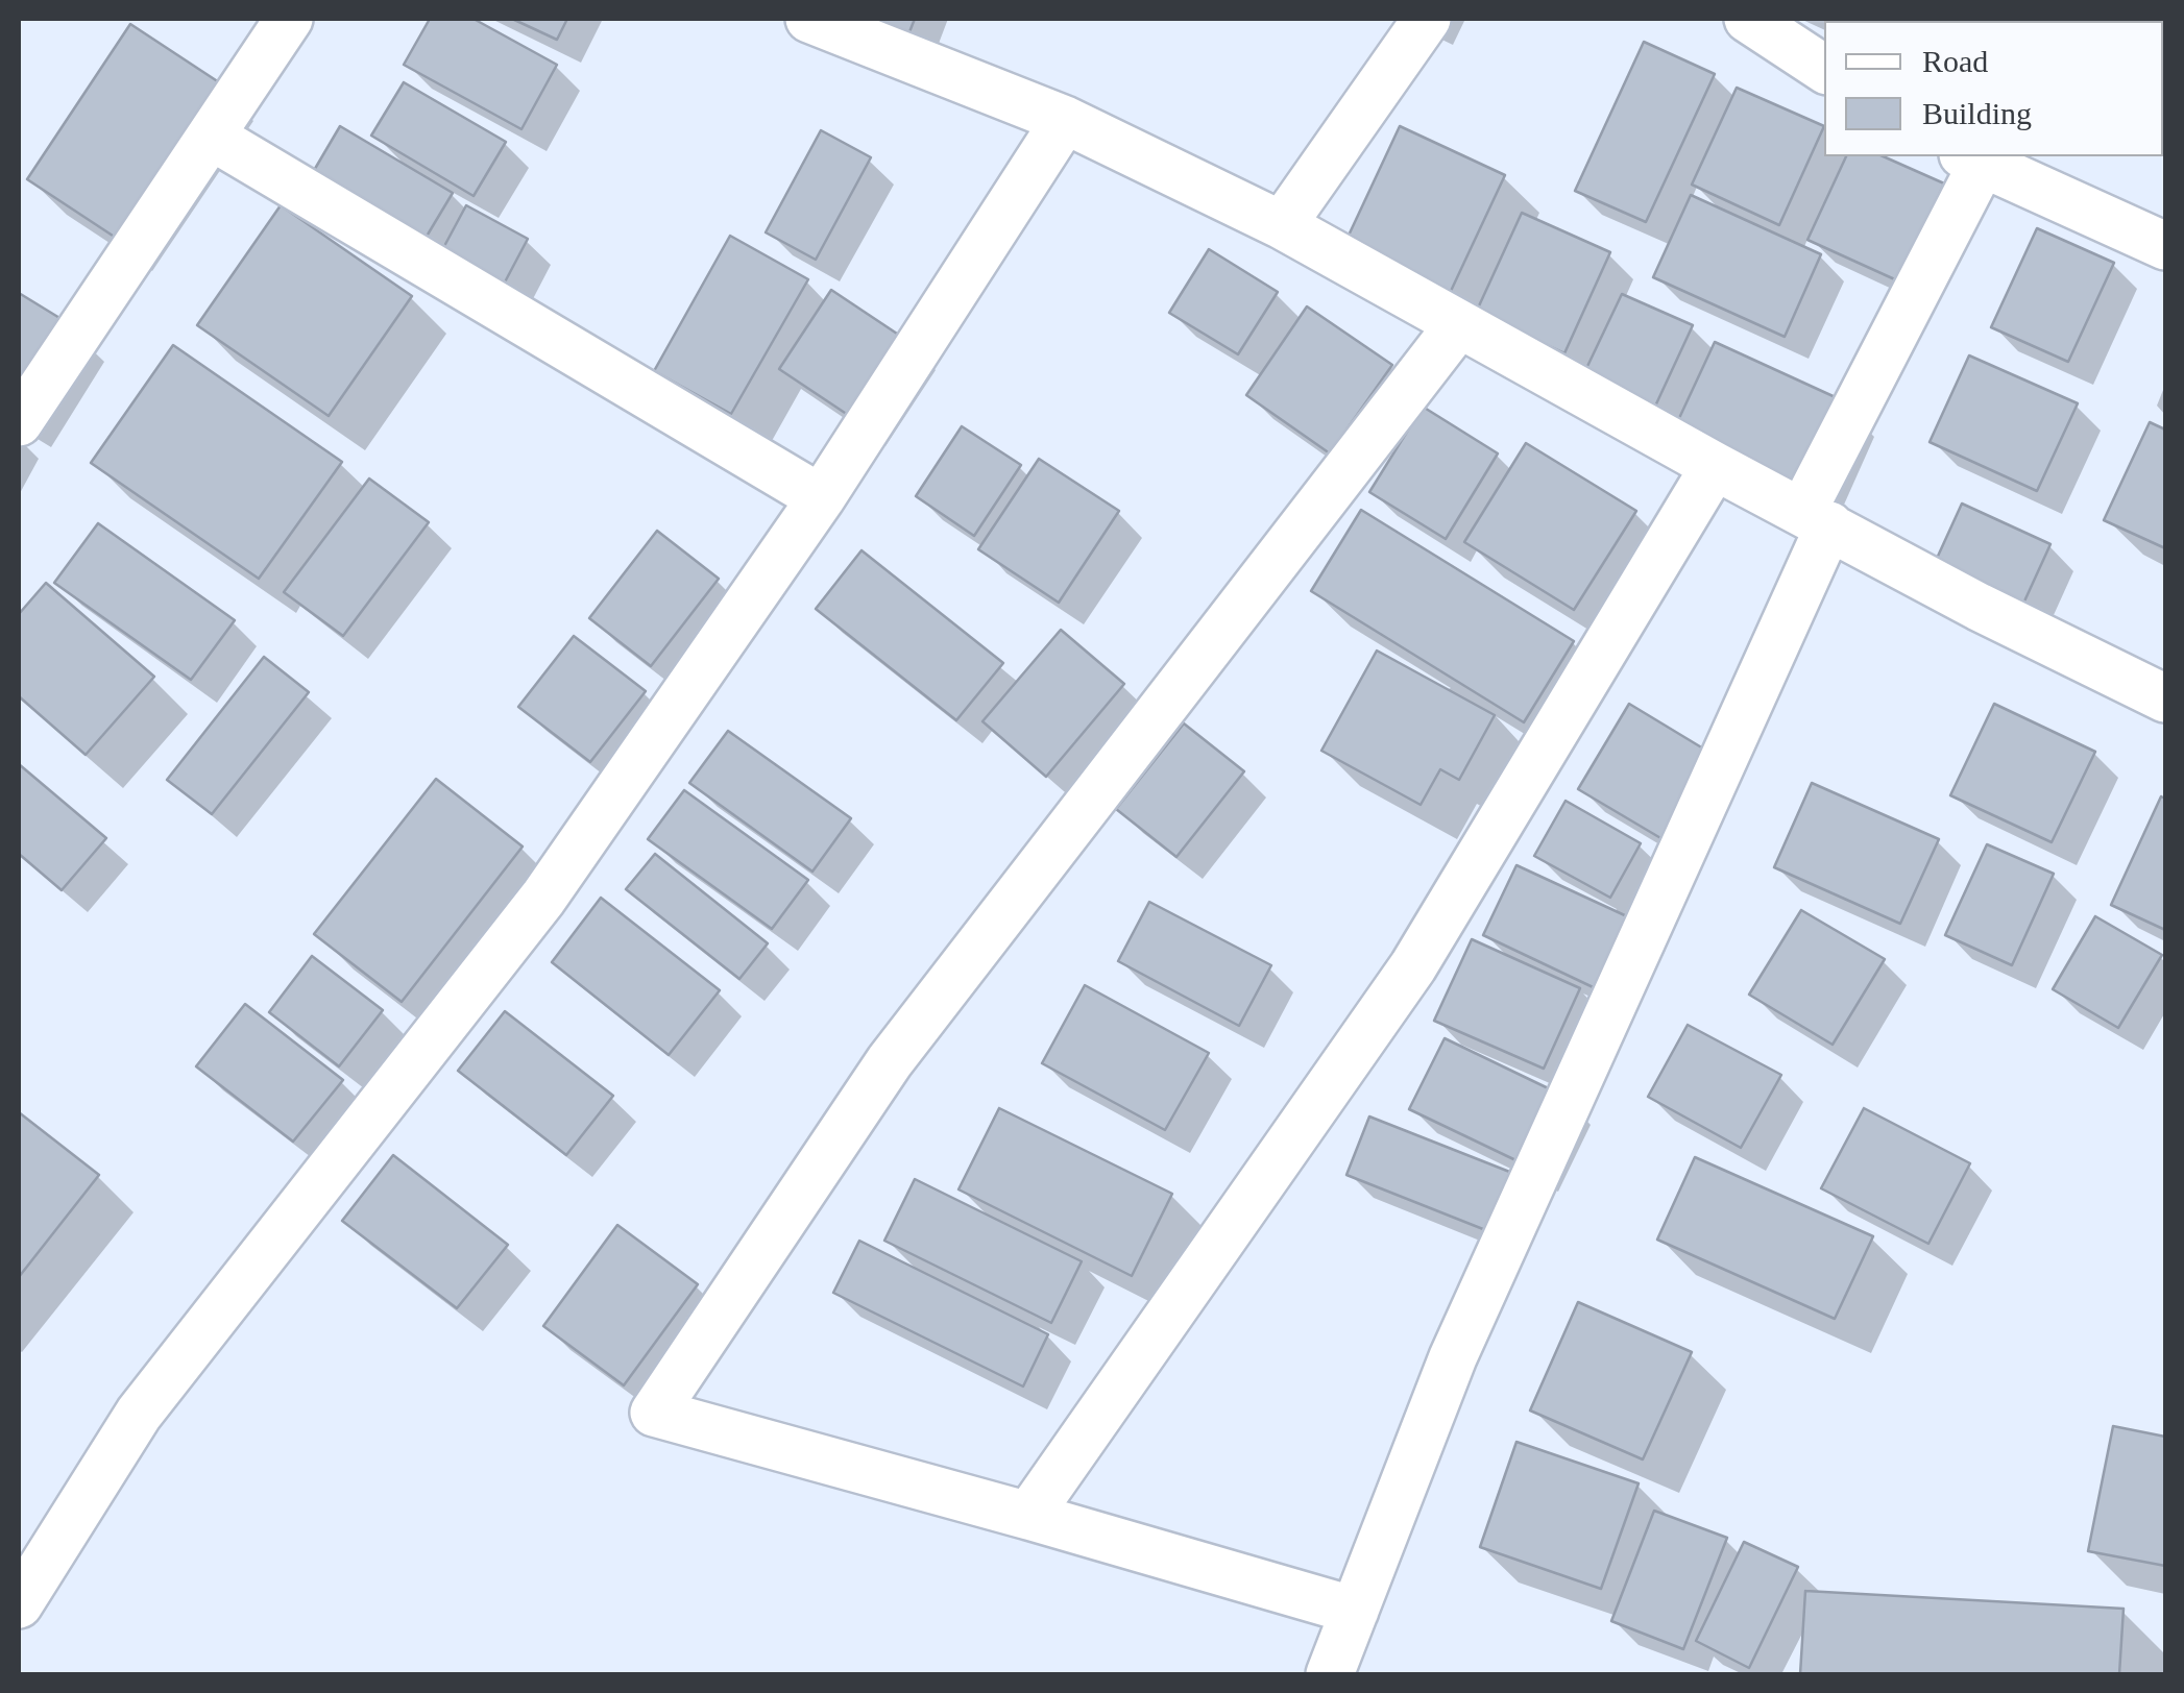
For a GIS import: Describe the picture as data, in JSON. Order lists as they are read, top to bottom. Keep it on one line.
{"legend":["Road","Building"]}
